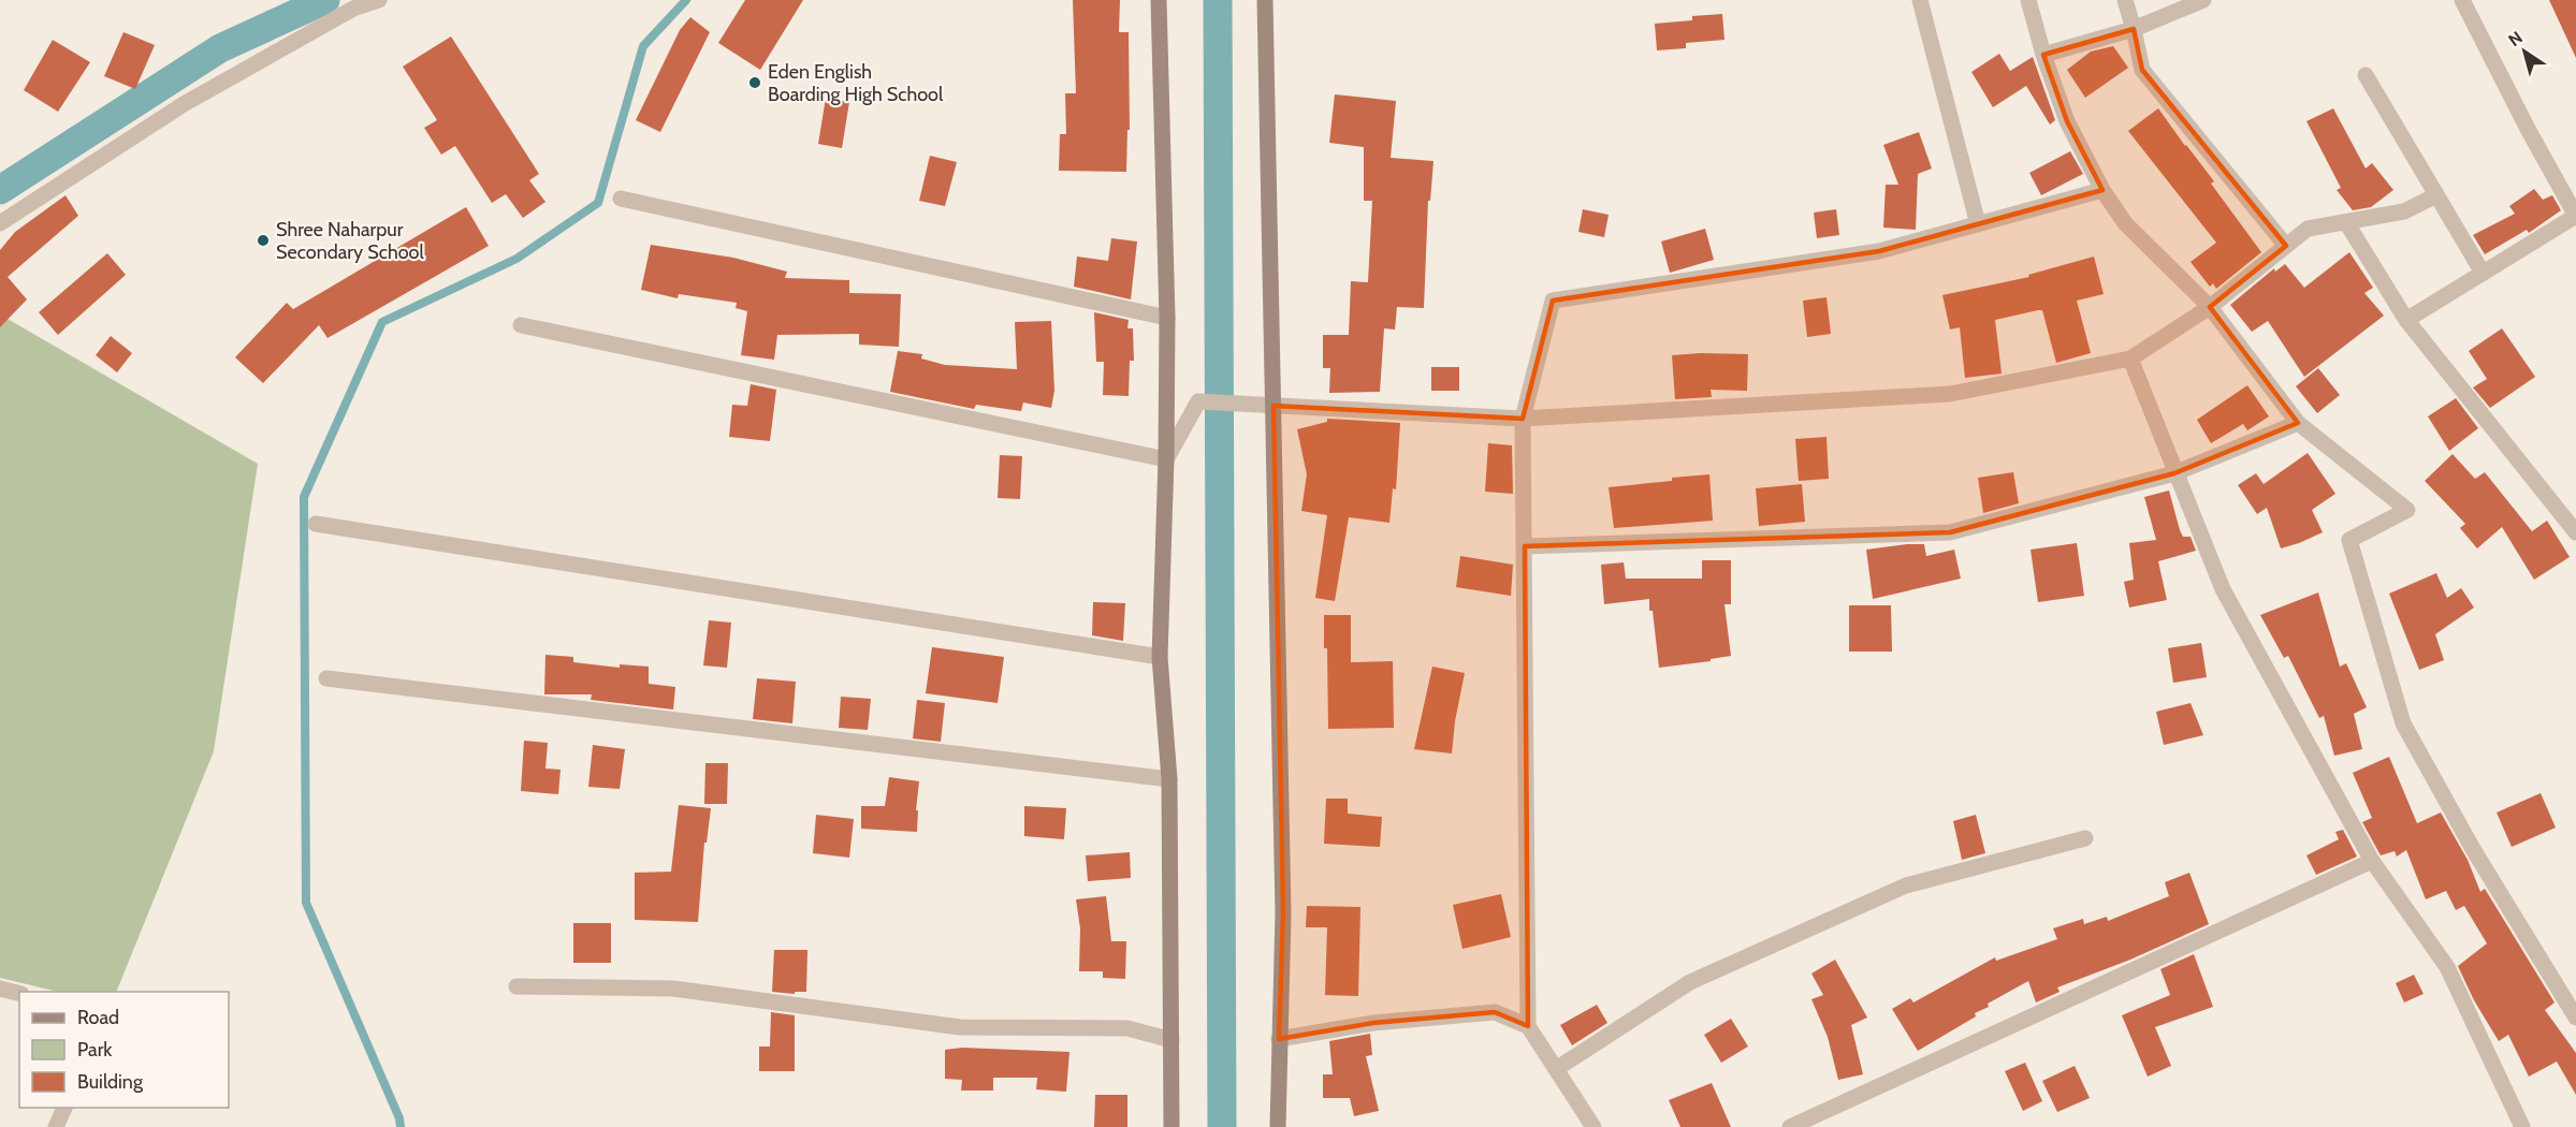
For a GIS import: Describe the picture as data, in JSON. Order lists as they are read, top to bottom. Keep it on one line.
{"places":["Eden English Boarding High School","Shree Naharpur Secondary School"],"legend":["Road","Park","Building"],"north":"top left"}
